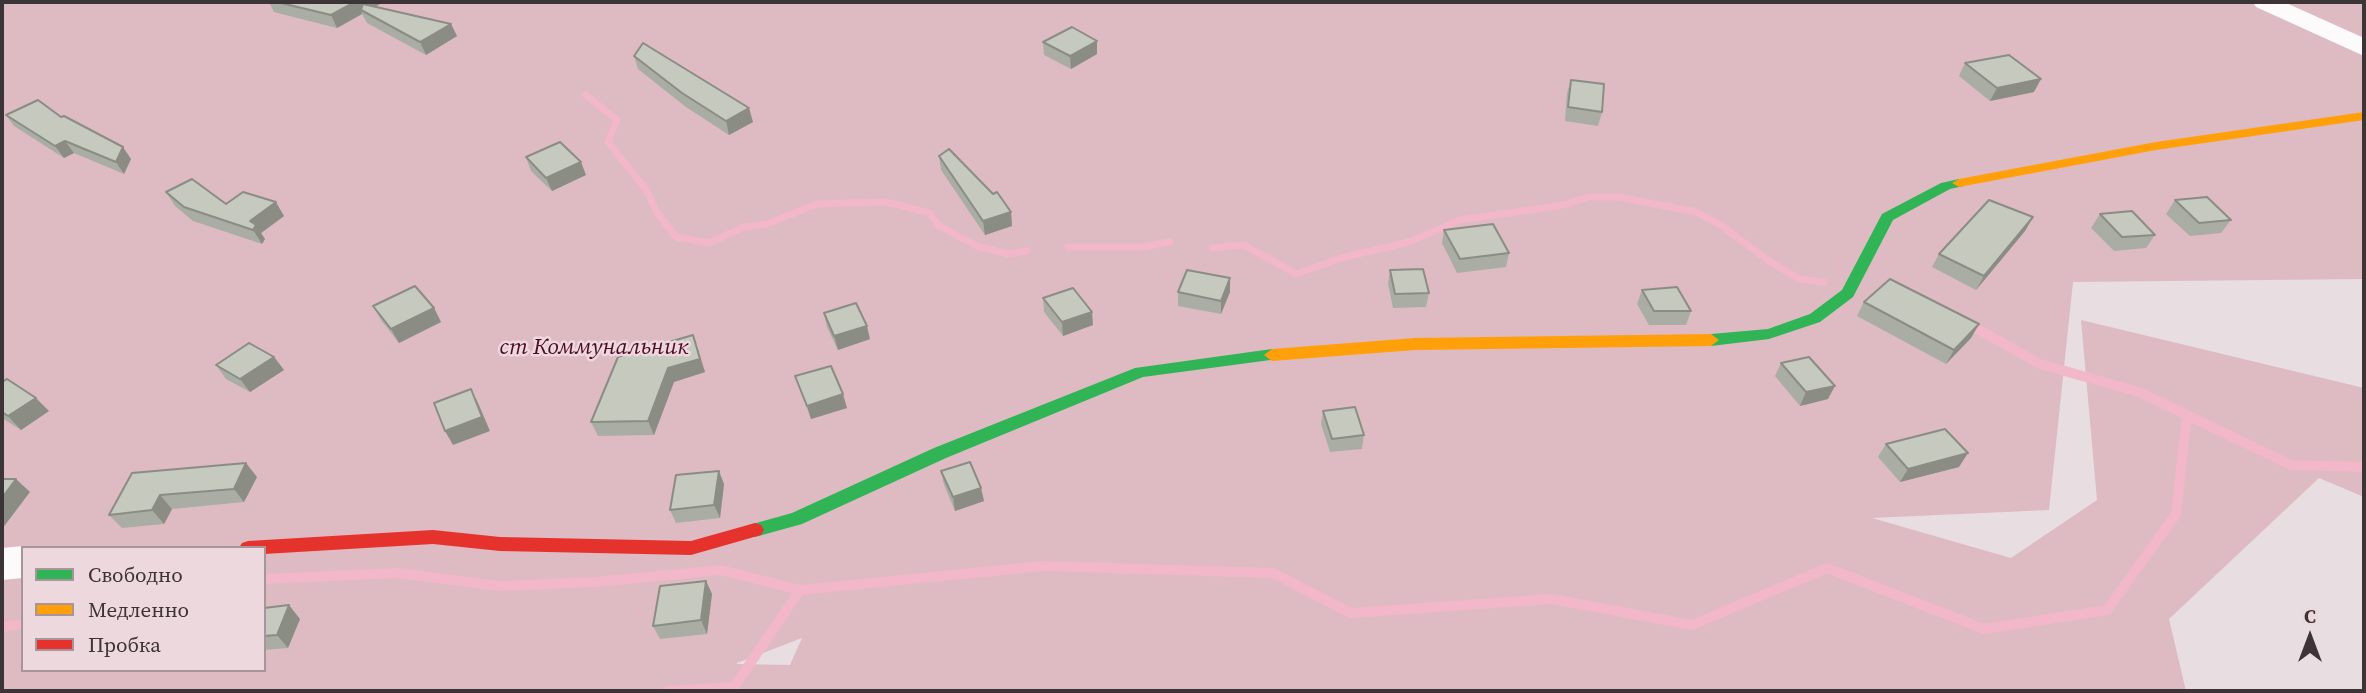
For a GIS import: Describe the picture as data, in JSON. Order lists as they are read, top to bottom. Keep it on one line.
{"parks":["ст Коммунальник"],"legend":["Свободно","Медленно","Пробка"],"north":"top"}
